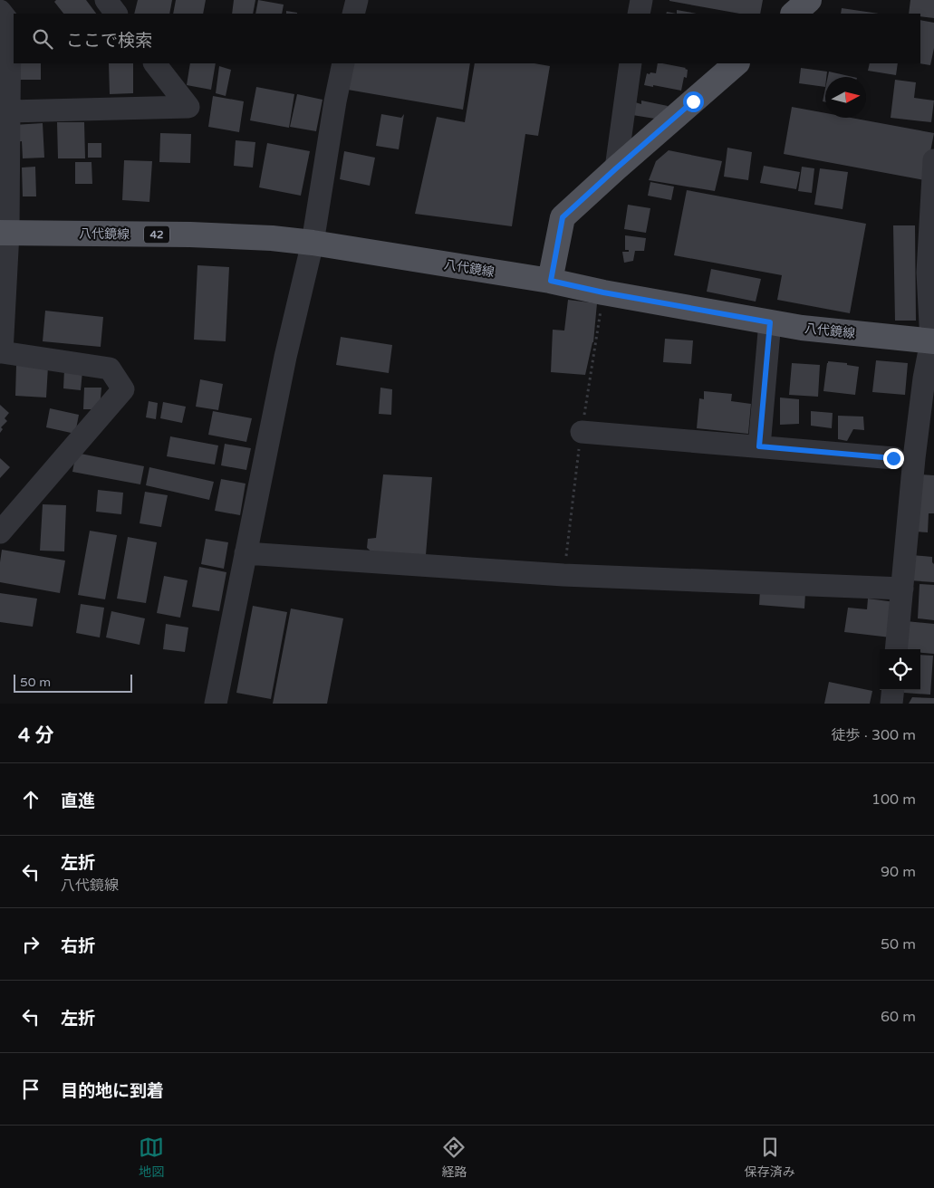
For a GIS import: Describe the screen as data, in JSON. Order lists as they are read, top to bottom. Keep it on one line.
{"streets":{"main road":["八代鏡線","42"]},"scale_bar":"50 m","north":"right","page":{"search":"ここで検索","scale":"50 m","heading":["4 分","徒歩 · 300 m"],"list":[["直進","100 m"],["左折","八代鏡線","90 m"],["右折","50 m"],["左折","60 m"],"目的地に到着"],"nav":["地図","経路","保存済み"]}}
